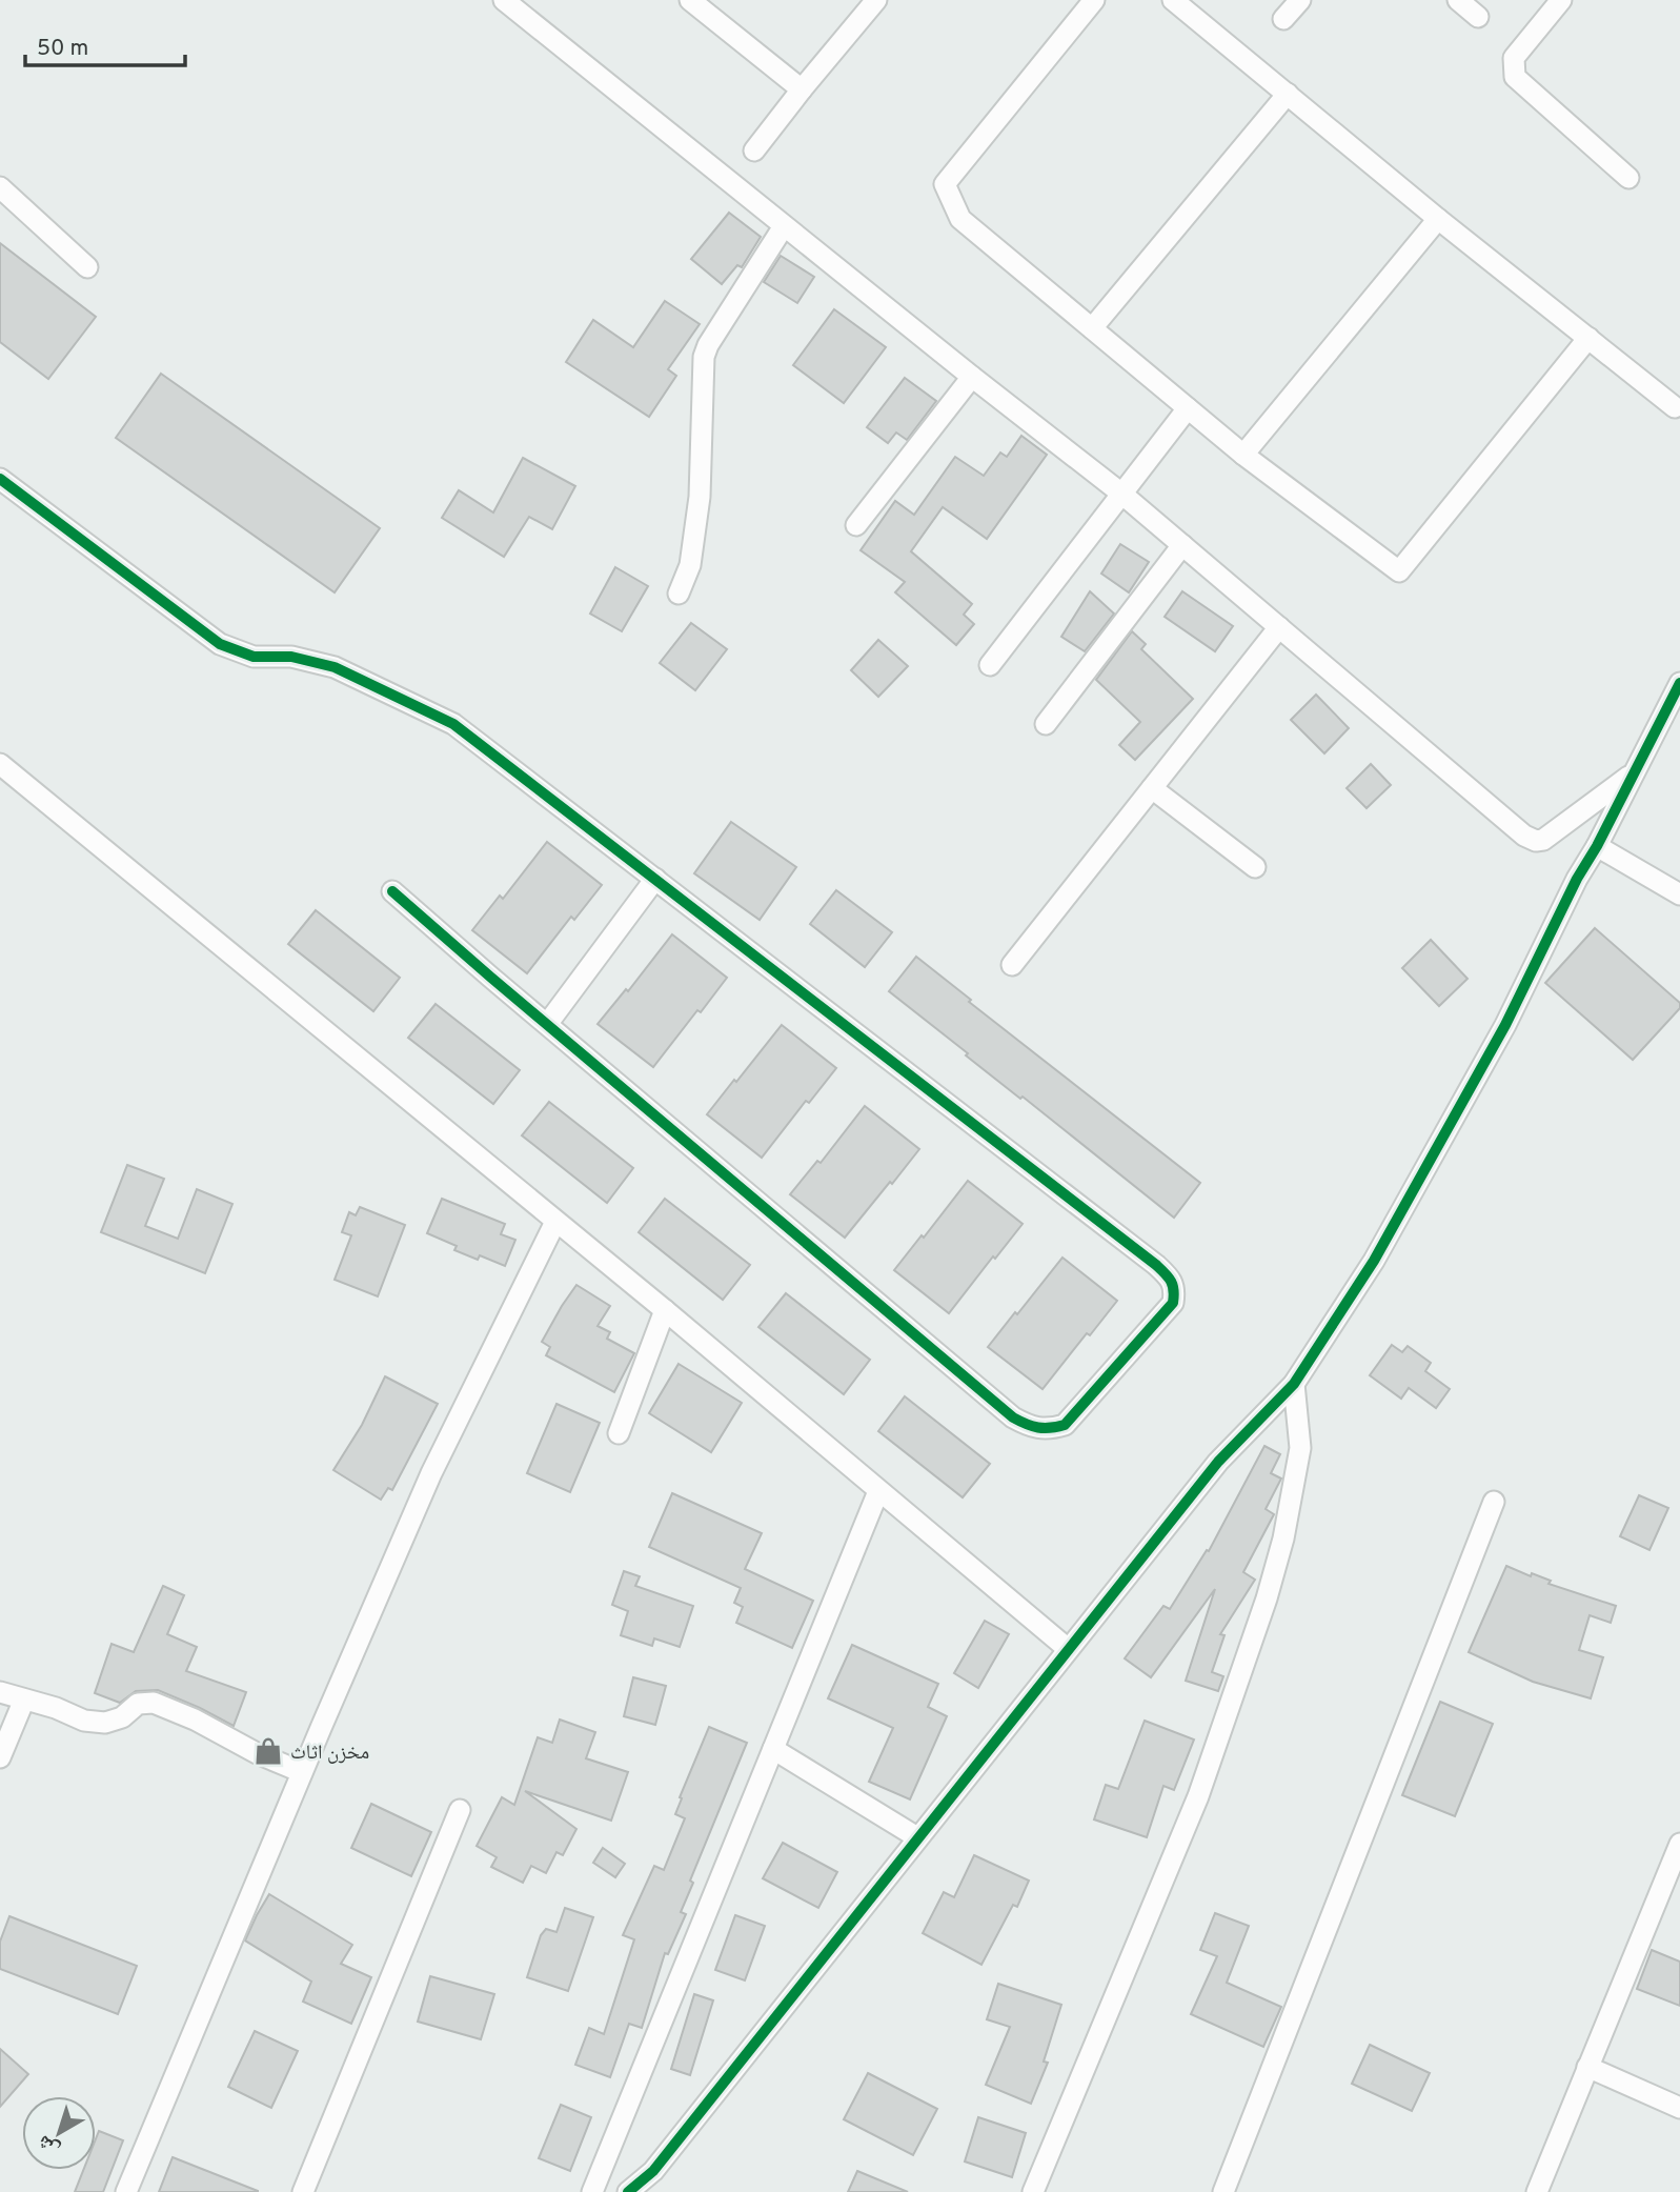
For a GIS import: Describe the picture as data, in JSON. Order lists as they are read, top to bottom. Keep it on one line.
{"places":{"shop":["مخزن اثاث"]},"scale_bar":"50 m","north":"bottom left"}
